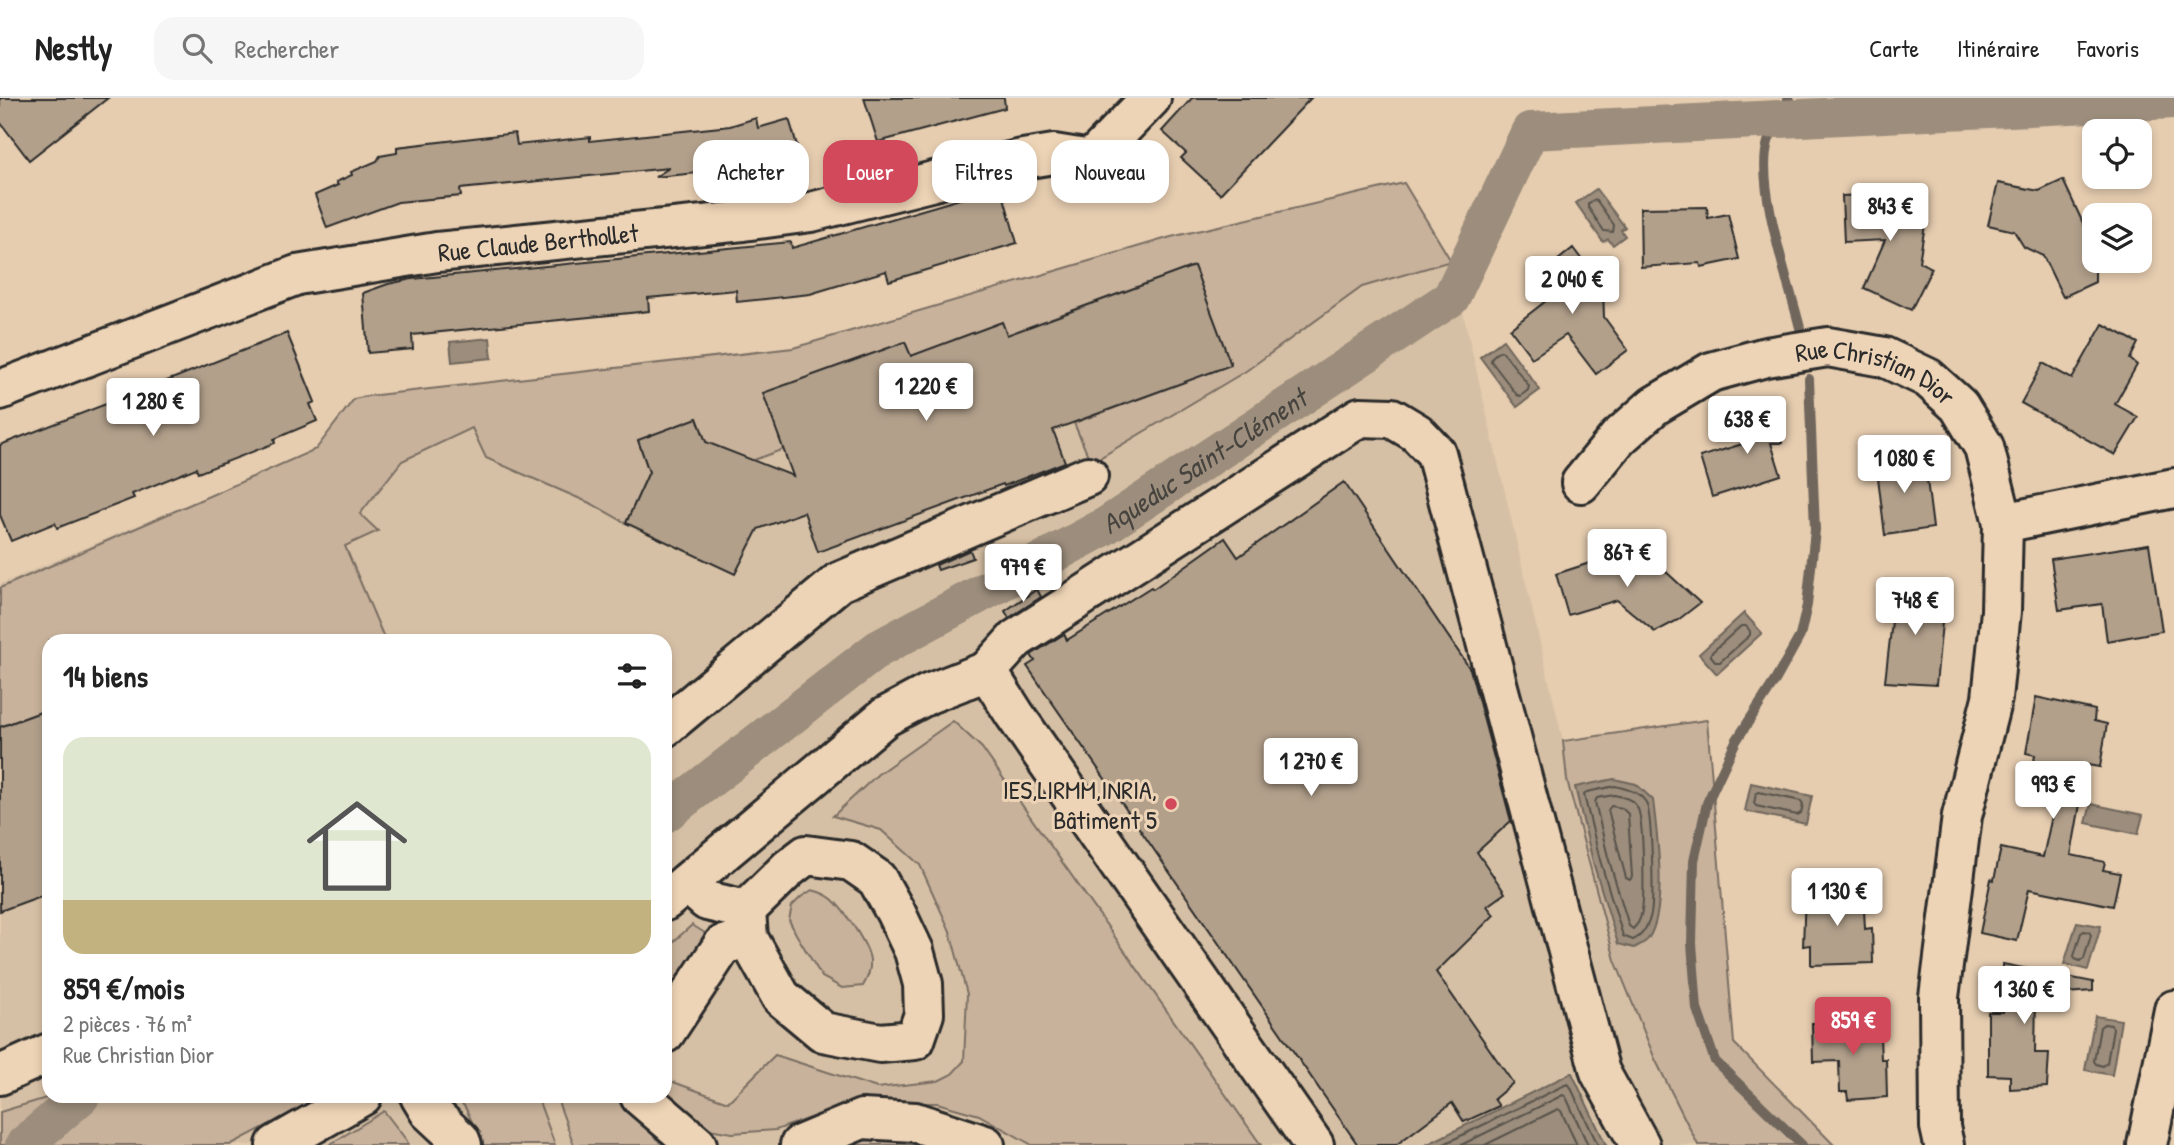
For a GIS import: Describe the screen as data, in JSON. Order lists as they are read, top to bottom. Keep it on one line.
{"streets":{"street":["Rue Claude Berthollet","Rue Christian Dior"]},"water":["Aqueduc Saint-Clément"],"places":["IES,LIRMM,INRIA, Bâtiment 5"],"page":{"header":"Nestly","search":"Rechercher","nav":["Carte","Itinéraire","Favoris"],"chip":["Acheter","Louer","Filtres","Nouveau"],"price":["843 €","2 040 €","1 220 €","1 280 €","638 €","1 080 €","867 €","979 €","748 €","1 270 €","993 €","1 130 €","1 360 €","859 €"],"heading":"14 biens","list":[{"name":"859 €/mois","note":"2 pièces · 76 m² · Rue Christian Dior"}]}}
